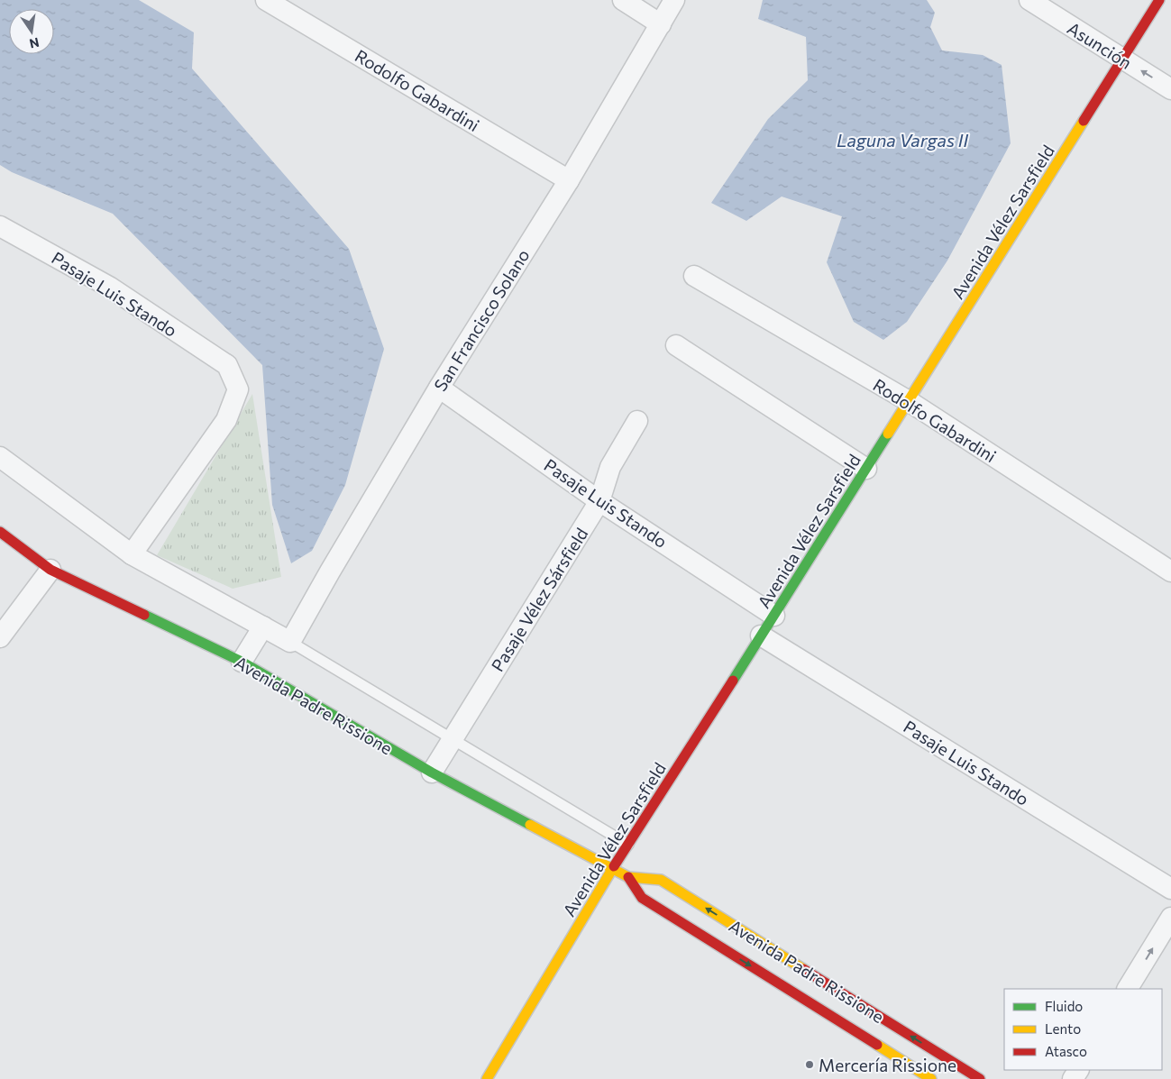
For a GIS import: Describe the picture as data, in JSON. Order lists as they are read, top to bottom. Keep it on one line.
{"streets":{"street":["Asunción","Rodolfo Gabardini","Avenida Vélez Sarsfield","Pasaje Luis Stando","San Francisco Solano","Pasaje Vélez Sársfield","Avenida Padre Rissione"]},"crossings":[["Asunción","Avenida Vélez Sarsfield"],["Rodolfo Gabardini","Avenida Vélez Sarsfield"],["Rodolfo Gabardini","San Francisco Solano"],["Avenida Vélez Sarsfield","Pasaje Luis Stando"],["Avenida Vélez Sarsfield","Avenida Padre Rissione"],["Pasaje Luis Stando","San Francisco Solano"],["Pasaje Luis Stando","Pasaje Vélez Sársfield"],["Pasaje Vélez Sársfield","Avenida Padre Rissione"]],"water":["Laguna Vargas II"],"places":["Mercería Rissione"],"legend":["Fluido","Lento","Atasco"],"north":"bottom"}
